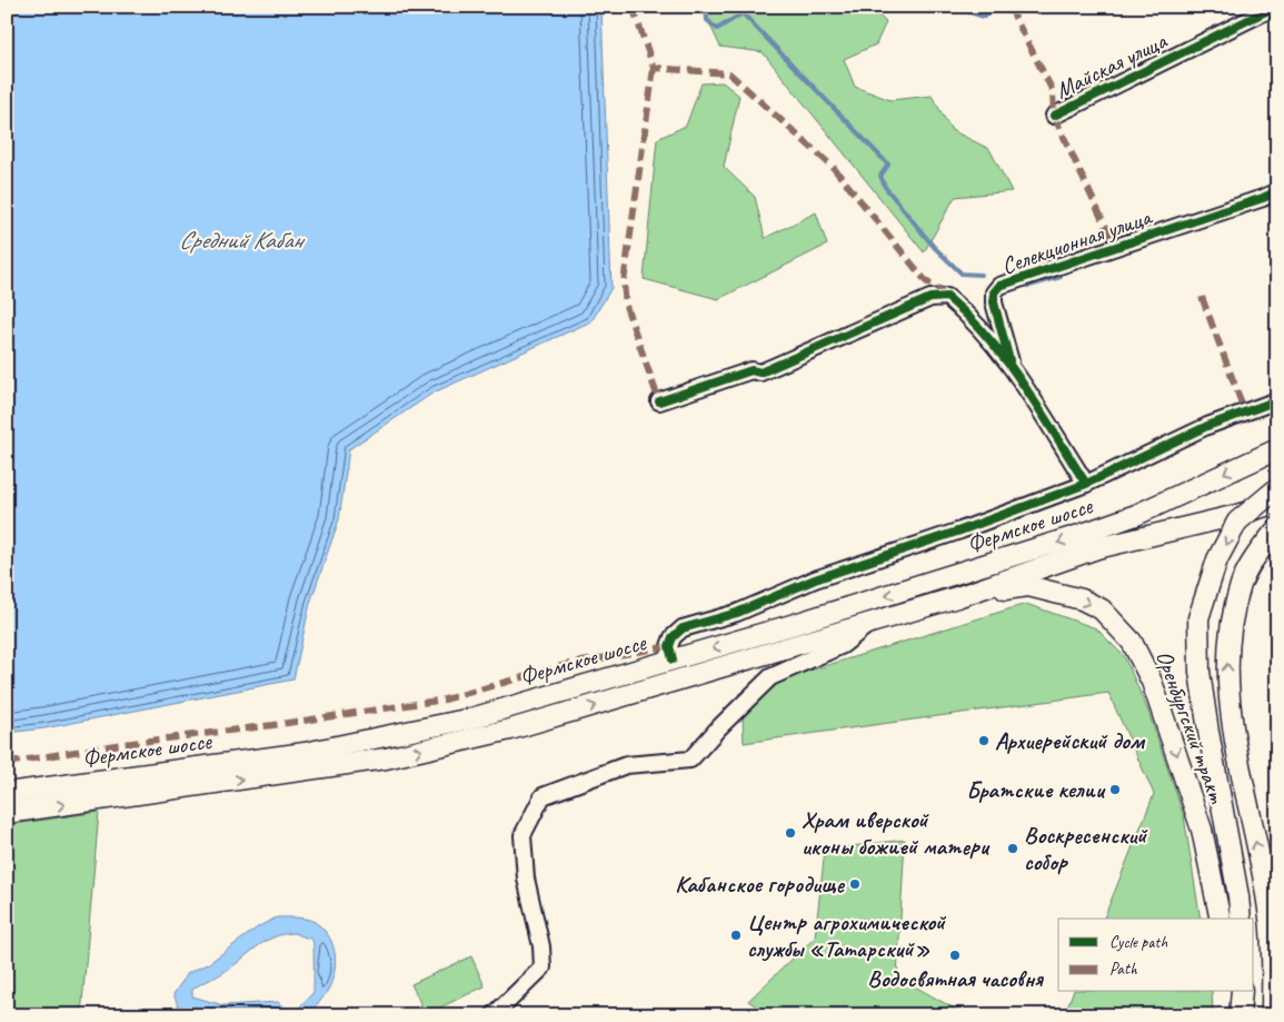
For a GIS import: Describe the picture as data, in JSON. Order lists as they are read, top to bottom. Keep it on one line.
{"streets":{"main road":["Фермское шоссе","Оренбургский тракт"],"street":["Майская улица","Селекционная улица"]},"crossings":[["Фермское шоссе","Оренбургский тракт"]],"water":["Средний Кабан"],"places":["Архиерейский дом","Братские келии","Храм иверской иконы божией матери","Воскресенский собор","Кабанское городище","Центр агрохимической службы «Татарский»","Водосвятная часовня"],"legend":["Cycle path","Path"]}
